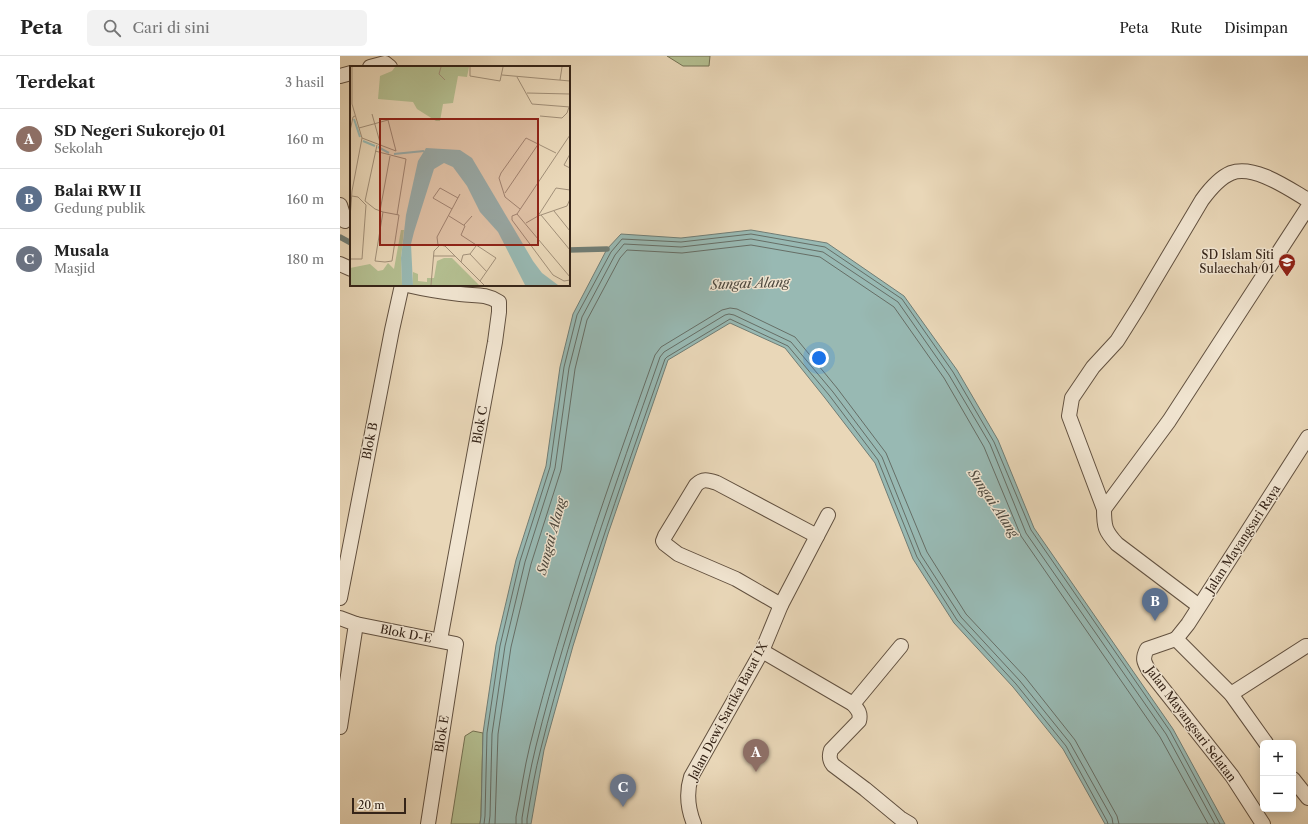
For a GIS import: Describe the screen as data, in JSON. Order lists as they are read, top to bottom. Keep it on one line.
{"streets":{"street":["Blok C","Blok B","Jalan Mayangsari Raya","Blok D-E","Jalan Dewi Sartika Barat IX","Jalan Mayangsari Selatan","Blok E"]},"crossings":[["Blok C","Blok D-E"],["Jalan Mayangsari Raya","Jalan Mayangsari Selatan"],["Blok D-E","Blok E"]],"water":["Sungai Alang"],"places":{"school or university":["SD Islam Siti Sulaechah 01"]},"scale_bar":"20 m","page":{"header":"Peta","search":"Cari di sini","nav":["Peta","Rute","Disimpan"],"heading":["Terdekat","3 hasil"],"list":[{"mark":"A","name":"SD Negeri Sukorejo 01","note":"Sekolah","value":"160 m"},{"mark":"B","name":"Balai RW II","note":"Gedung publik","value":"160 m"},{"mark":"C","name":"Musala","note":"Masjid","value":"180 m"}],"pins":["B","A","C"],"map_buttons":["+","−"],"scale":"20 m"}}
